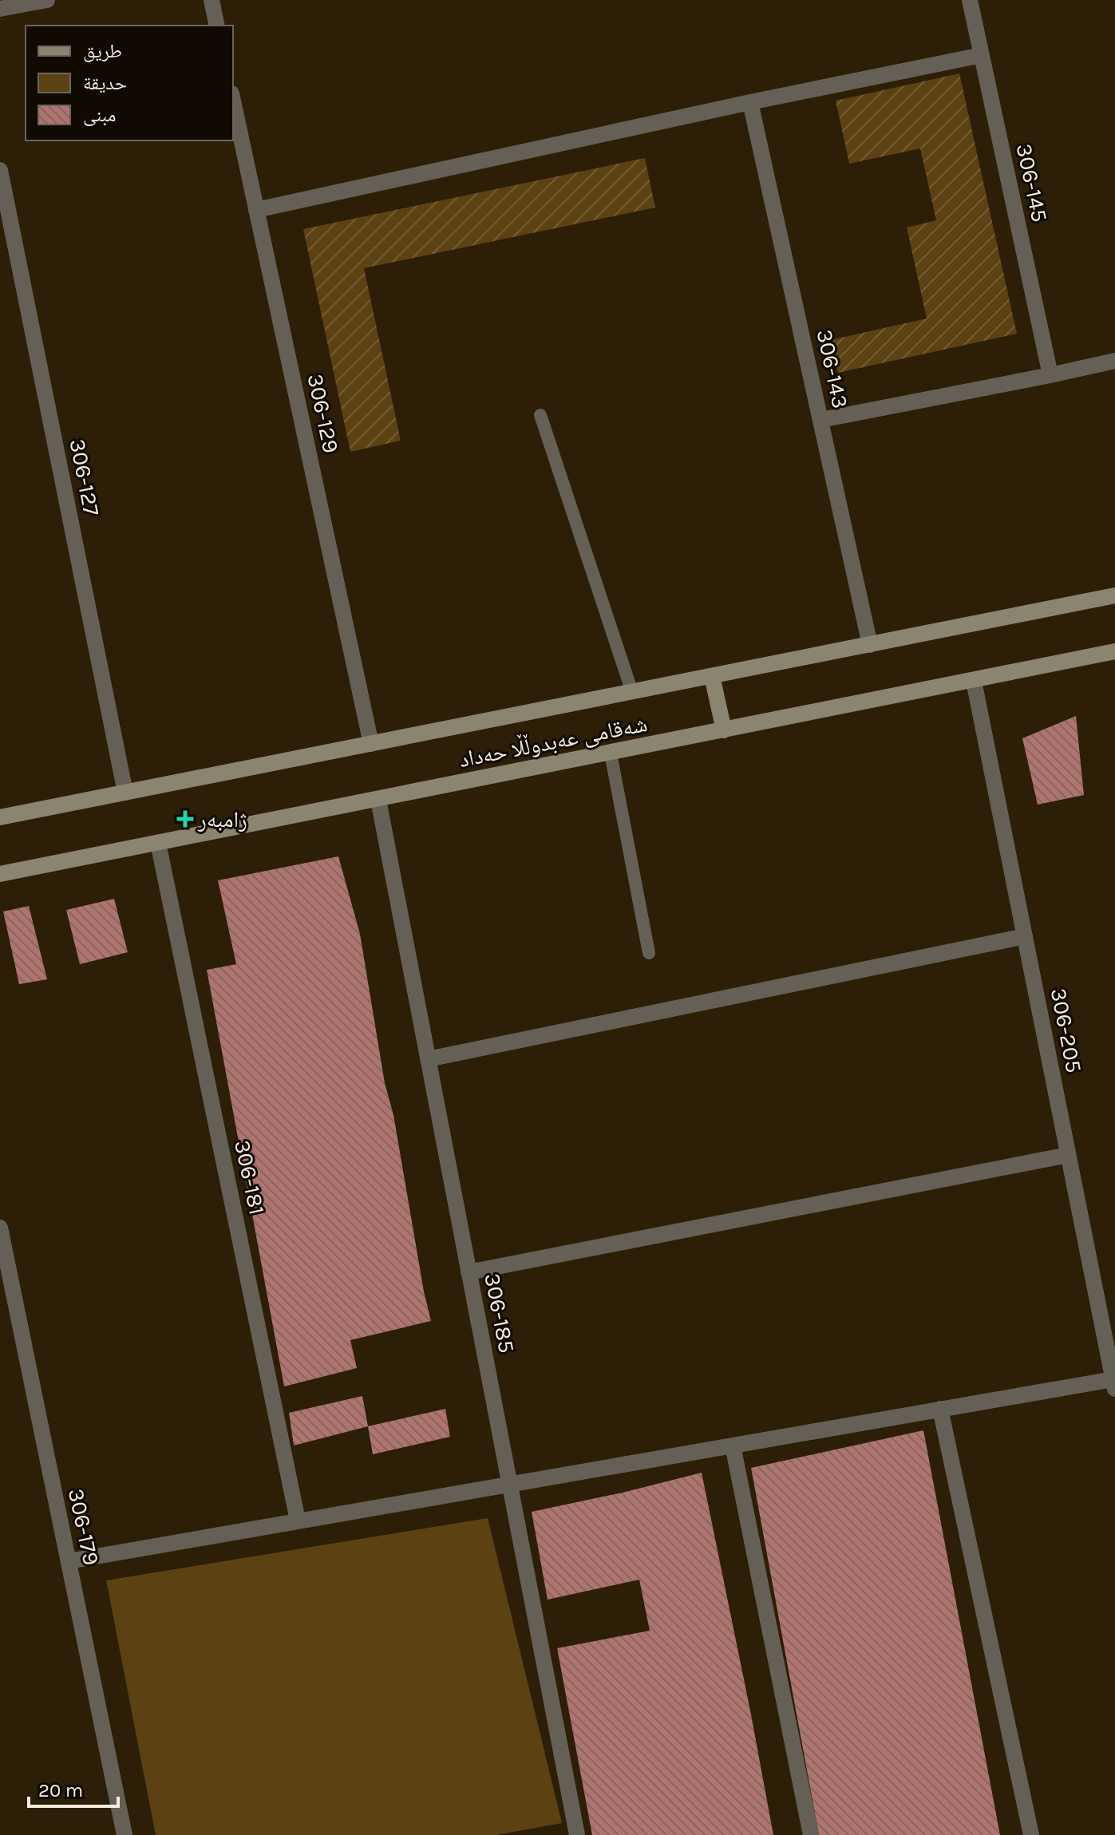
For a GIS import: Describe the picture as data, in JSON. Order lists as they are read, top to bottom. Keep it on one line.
{"streets":{"street":["306-145","306-143","306-129","306-127","شەقامی عەبدوڵڵا حەداد","306-205","306-181","306-185","306-179"]},"crossings":[["306-143","شەقامی عەبدوڵڵا حەداد"],["306-129","شەقامی عەبدوڵڵا حەداد"],["306-127","شەقامی عەبدوڵڵا حەداد"],["شەقامی عەبدوڵڵا حەداد","306-205"],["شەقامی عەبدوڵڵا حەداد","306-181"],["شەقامی عەبدوڵڵا حەداد","306-185"]],"places":{"health":["ژامبەر"]},"legend":["طريق","حديقة","مبنى"],"scale_bar":"20 m"}
